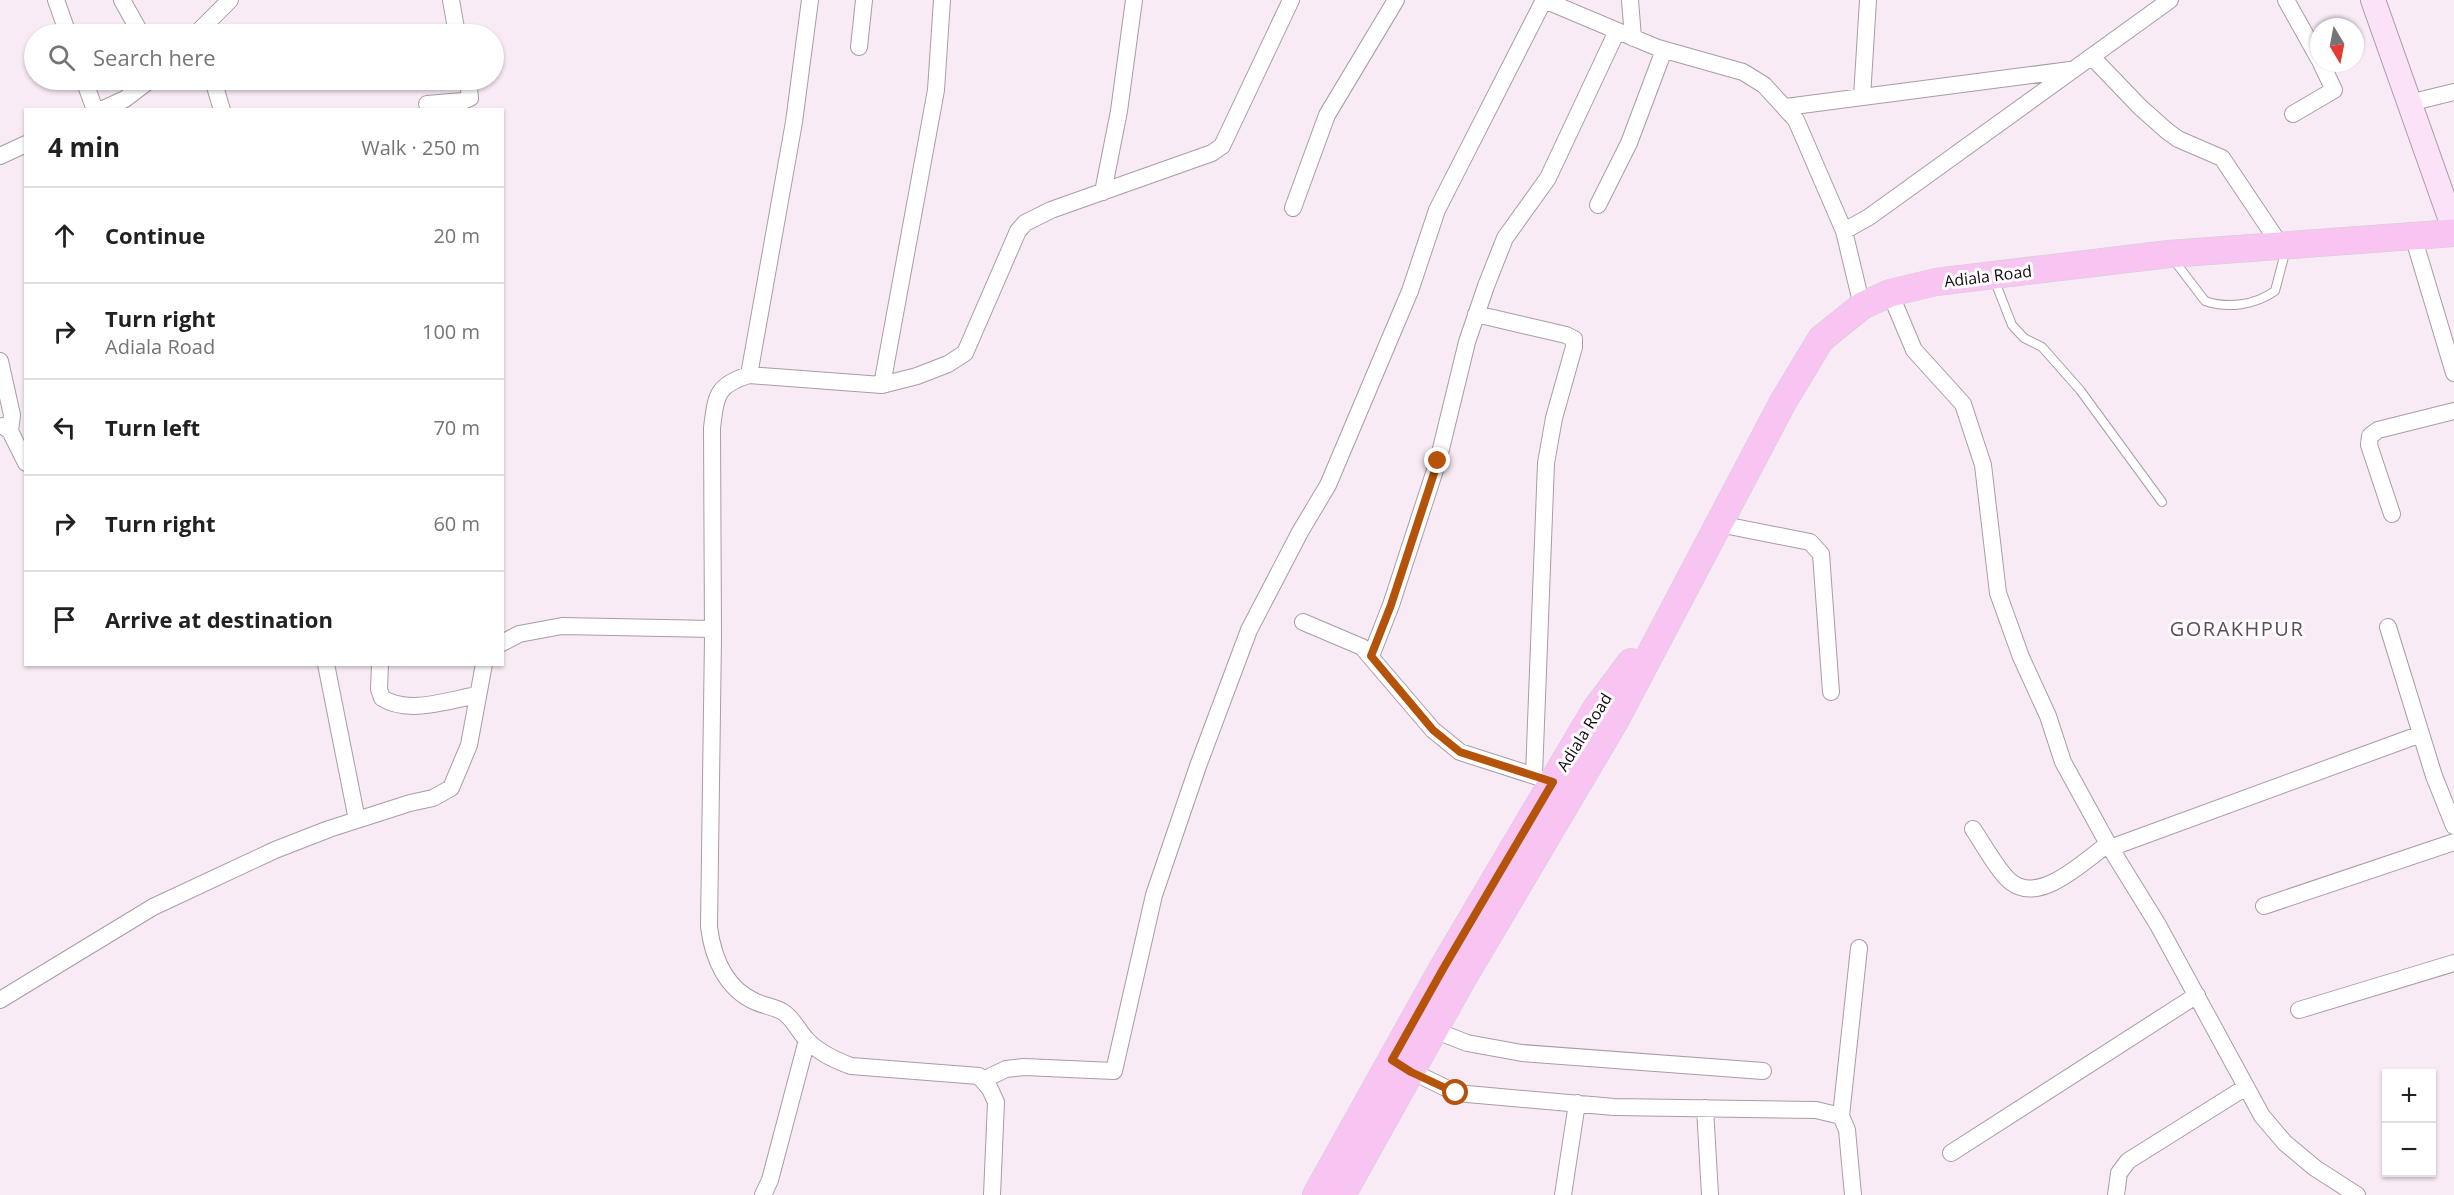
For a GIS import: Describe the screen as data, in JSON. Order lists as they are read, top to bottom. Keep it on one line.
{"streets":{"main road":["Adiala Road"]},"districts":["GORAKHPUR"],"north":"bottom","page":{"search":"Search here","heading":["4 min","Walk · 250 m"],"list":[["Continue","20 m"],["Turn right","Adiala Road","100 m"],["Turn left","70 m"],["Turn right","60 m"],"Arrive at destination"],"map_buttons":["+","−"]}}
